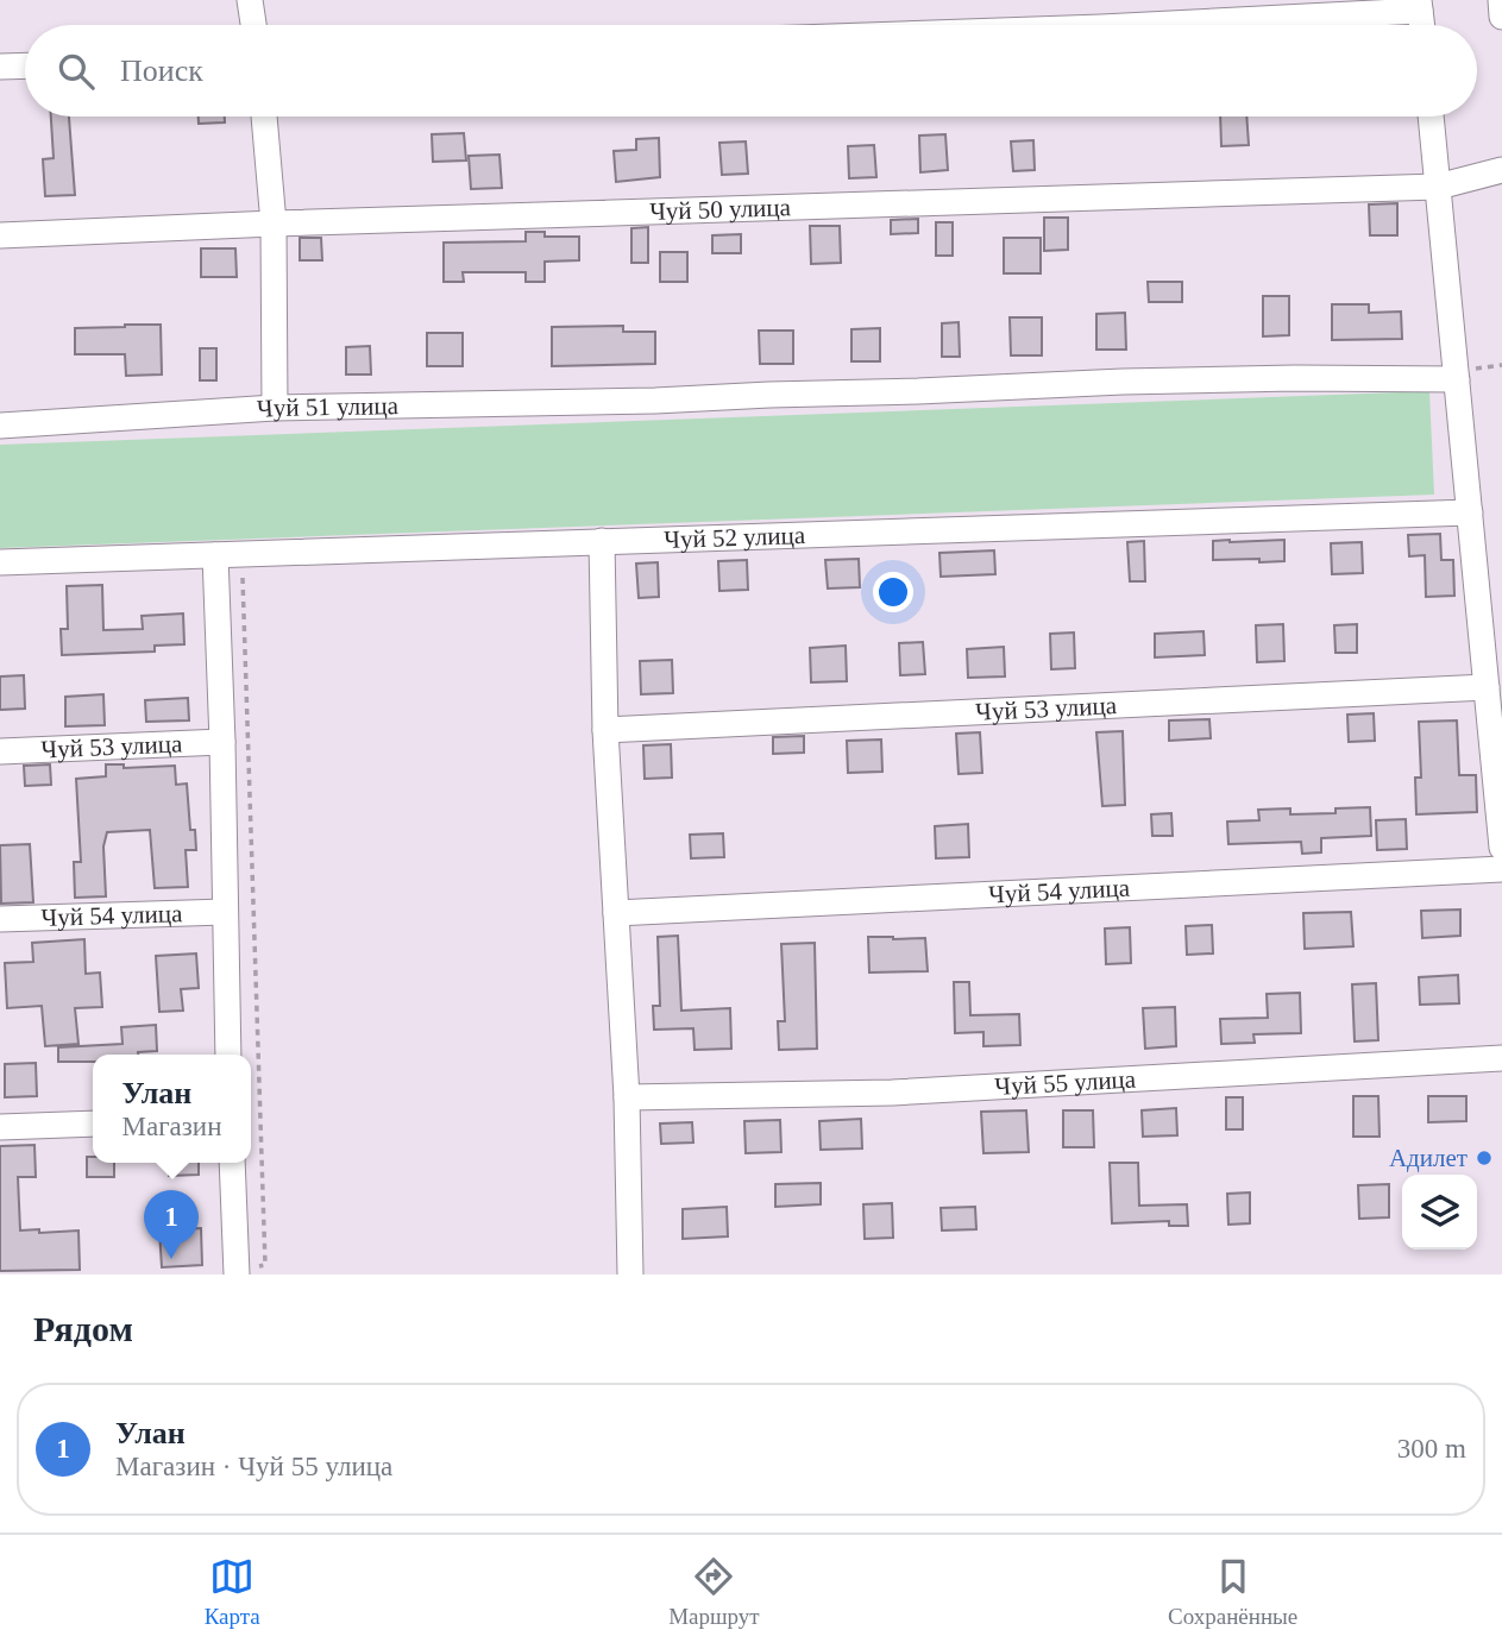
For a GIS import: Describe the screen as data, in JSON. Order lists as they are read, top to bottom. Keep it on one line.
{"streets":{"street":["Чуй 50 улица","Чуй 51 улица","Чуй 52 улица","Чуй 53 улица","Чуй 54 улица","Чуй 55 улица"]},"places":["Адилет"],"page":{"search":"Поиск","popup":["Улан","Магазин"],"pins":"1","heading":"Рядом","list":[{"mark":"1","name":"Улан","note":"Магазин · Чуй 55 улица","value":"300 m"}],"nav":["Карта","Маршрут","Сохранённые"]}}
